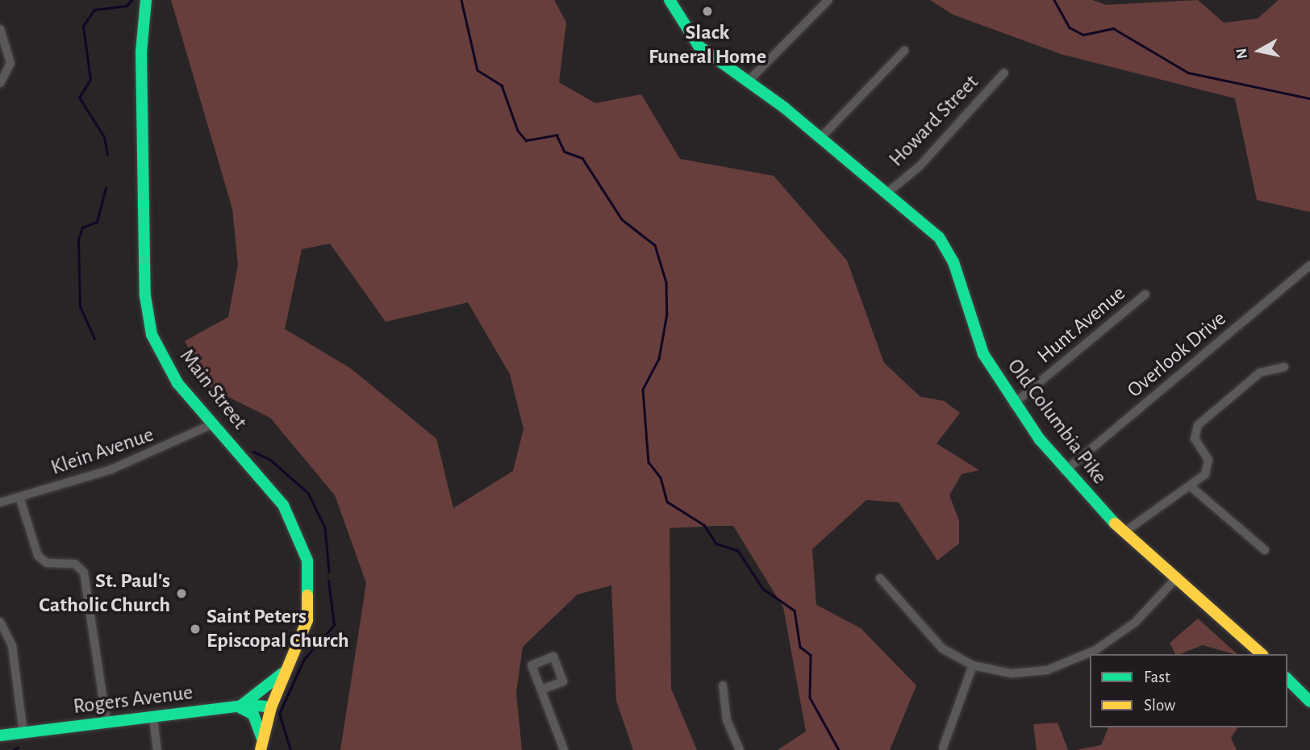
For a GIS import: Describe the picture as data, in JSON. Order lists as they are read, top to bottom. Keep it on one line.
{"streets":{"street":["Howard Street","Hunt Avenue","Overlook Drive","Main Street","Old Columbia Pike","Klein Avenue","Rogers Avenue"]},"crossings":[["Howard Street","Old Columbia Pike"],["Hunt Avenue","Old Columbia Pike"],["Overlook Drive","Old Columbia Pike"],["Main Street","Klein Avenue"],["Main Street","Rogers Avenue"]],"places":["Slack Funeral Home","St. Paul's Catholic Church","Saint Peters Episcopal Church"],"legend":["Fast","Slow"],"north":"left"}
